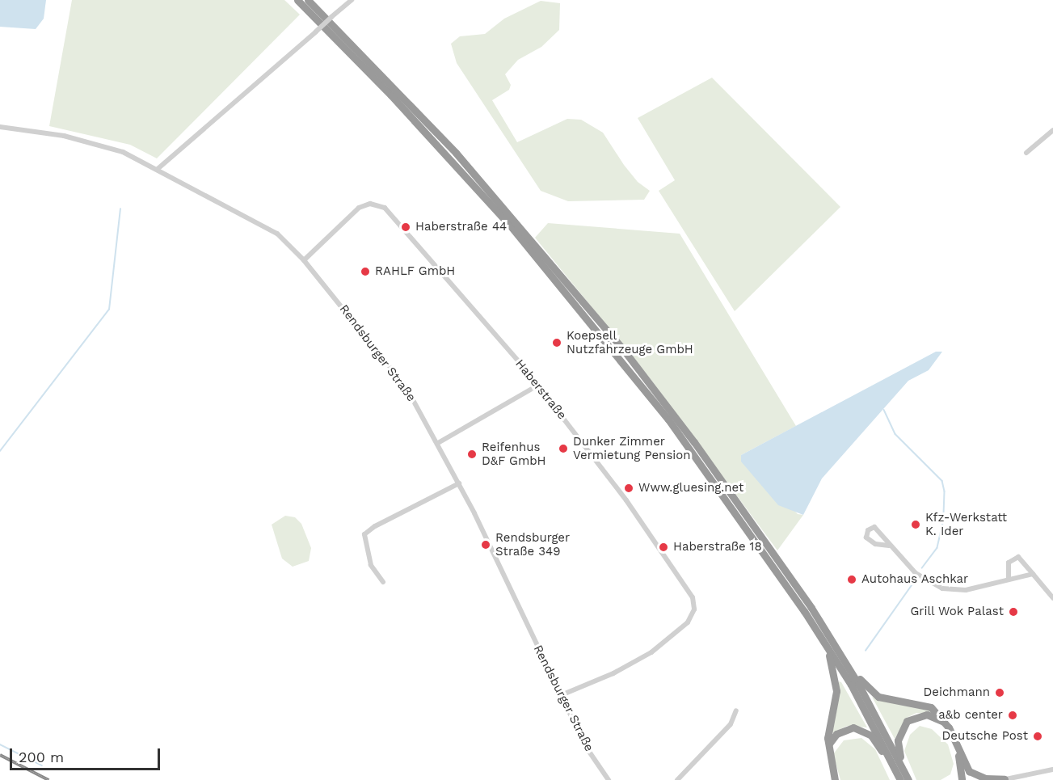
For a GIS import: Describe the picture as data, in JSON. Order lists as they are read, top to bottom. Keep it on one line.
{"streets":{"street":["Rendsburger Straße","Haberstraße"]},"crossings":[["Rendsburger Straße","Haberstraße"]],"places":["Haberstraße 44","RAHLF GmbH","Koepsell Nutzfahrzeuge GmbH","Dunker Zimmer Vermietung Pension","Reifenhus D&F GmbH","Www.gluesing.net","Kfz-Werkstatt K. Ider","Rendsburger Straße 349","Haberstraße 18","Autohaus Aschkar","Grill Wok Palast","Deichmann","a&b center","Deutsche Post"],"scale_bar":"200 m"}
